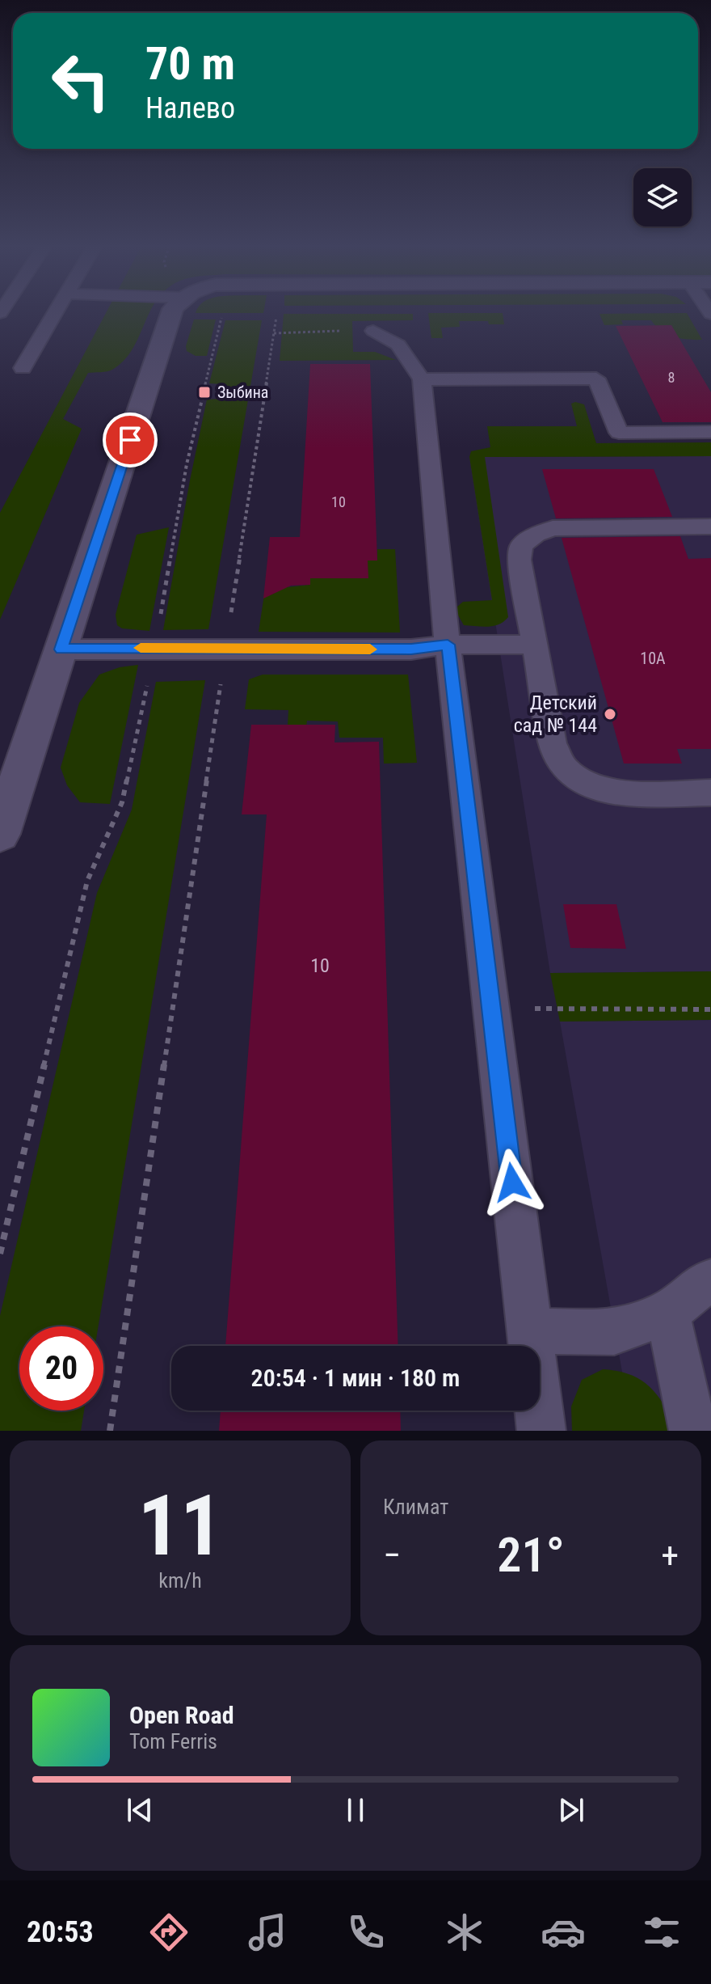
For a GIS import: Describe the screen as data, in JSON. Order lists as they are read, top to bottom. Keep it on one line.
{"places":{"transit":["Зыбина"],"other":["Детский сад № 144"]},"house_numbers":["8","10","10А","10"],"page":{"turn":["70 m","Налево"],"limit":"20","trip":"20:54 · 1 мин · 180 m","tile":[["11","km/h"],"Климат"],"heat":["−","21°","+"],"song":["Open Road","Tom Ferris"],"tabs":"20:53"}}
